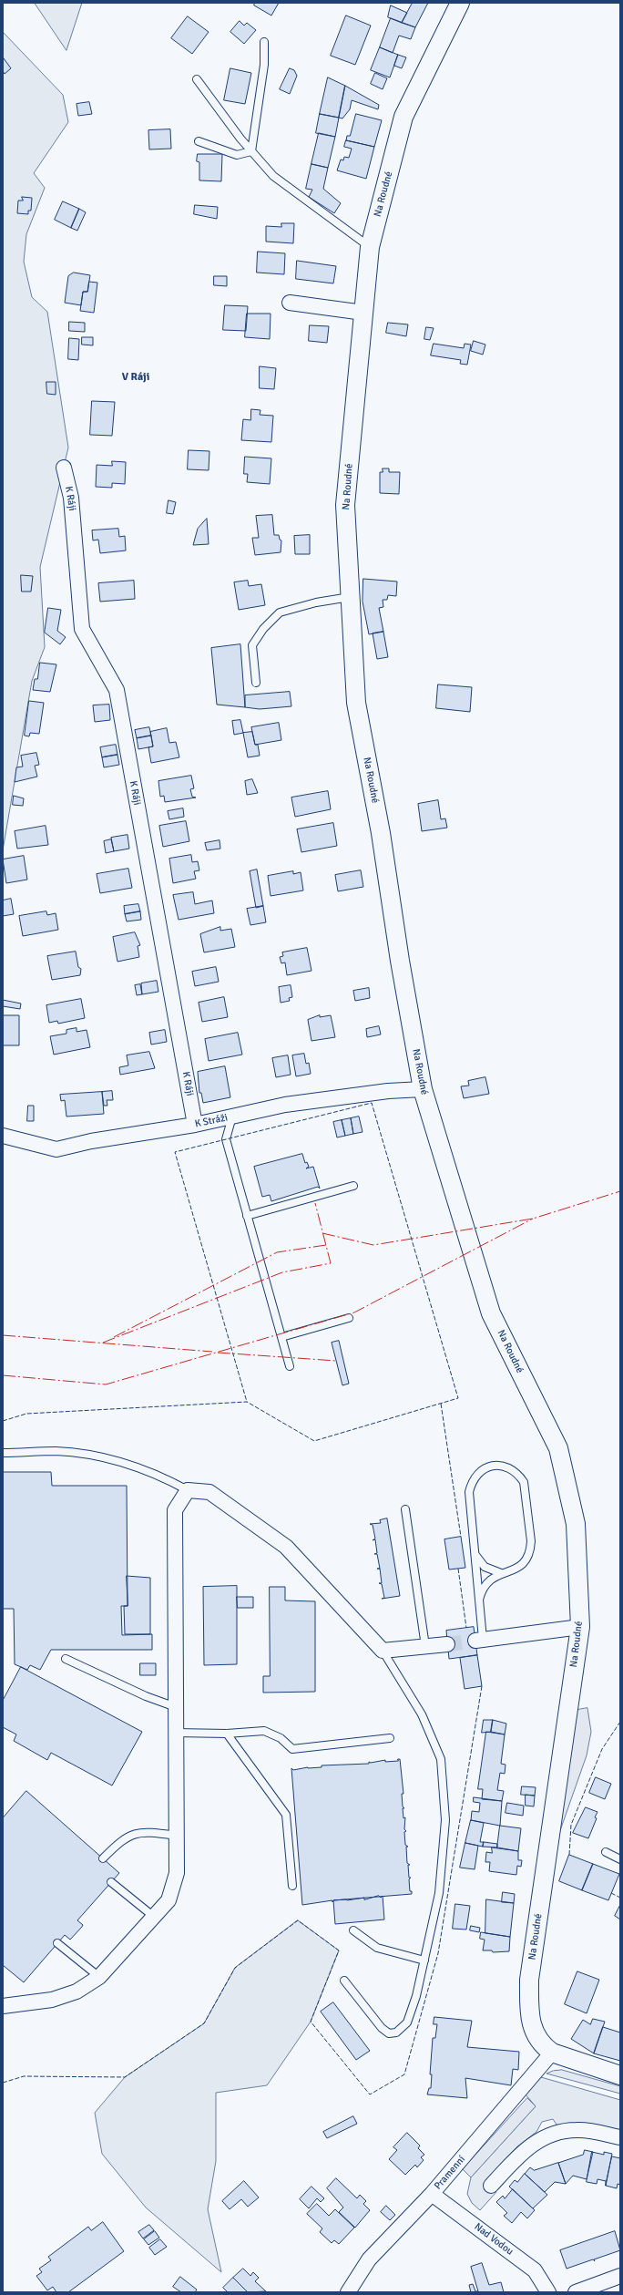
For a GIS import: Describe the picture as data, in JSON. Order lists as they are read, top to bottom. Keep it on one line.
{"streets":{"street":["Na Roudné","K Ráji","K Stráži","Pramenní","Nad Vodou"]},"crossings":[["Na Roudné","K Stráži"],["Na Roudné","Pramenní"],["K Ráji","K Stráži"],["Pramenní","Nad Vodou"]],"districts":["V Ráji"]}
